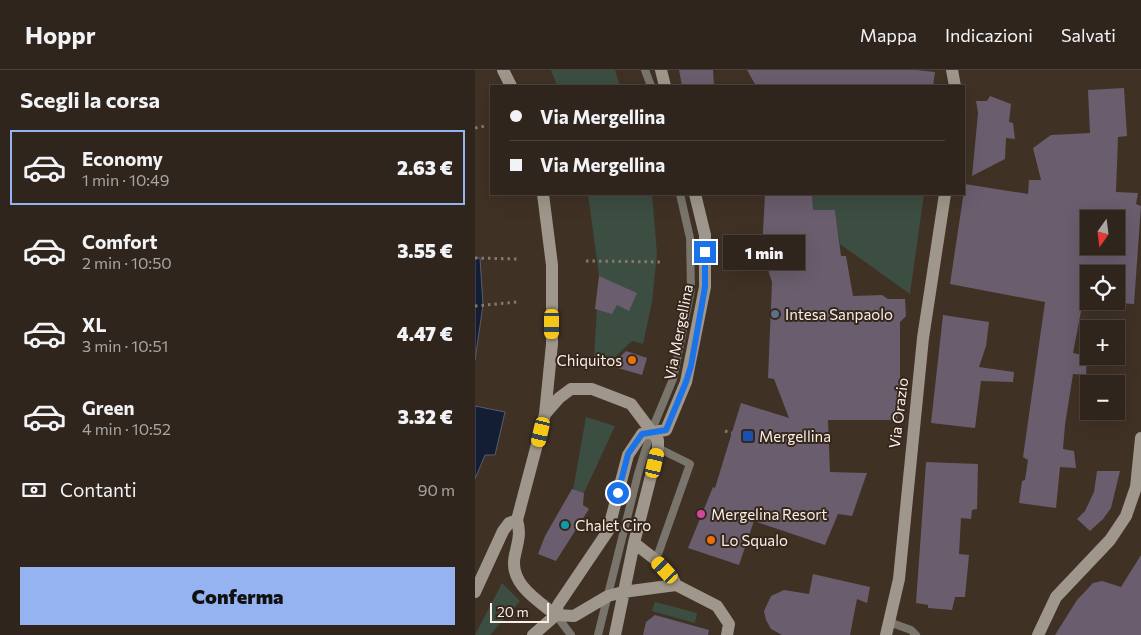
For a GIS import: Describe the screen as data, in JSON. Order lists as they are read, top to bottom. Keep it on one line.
{"streets":{"street":["Via Mergellina","Via Orazio"]},"places":{"other":["Intesa Sanpaolo","Chiquitos","Mergelina Resort","Chalet Ciro","Lo Squalo"],"transit":["Mergellina"]},"scale_bar":"20 m","north":"bottom","page":{"header":"Hoppr","nav":["Mappa","Indicazioni","Salvati"],"heading":"Scegli la corsa","banner":["Via Mergellina","Via Mergellina"],"list":[{"name":"Economy","note":"1 min · 10:49","value":"2.63 €"},{"name":"Comfort","note":"2 min · 10:50","value":"3.55 €"},{"name":"XL","note":"3 min · 10:51","value":"4.47 €"},{"name":"Green","note":"4 min · 10:52","value":"3.32 €"}],"map_buttons":["+","−"],"bubble":"1 min","pay":["Contanti","90 m"],"buttons":"Conferma","scale":"20 m"}}
